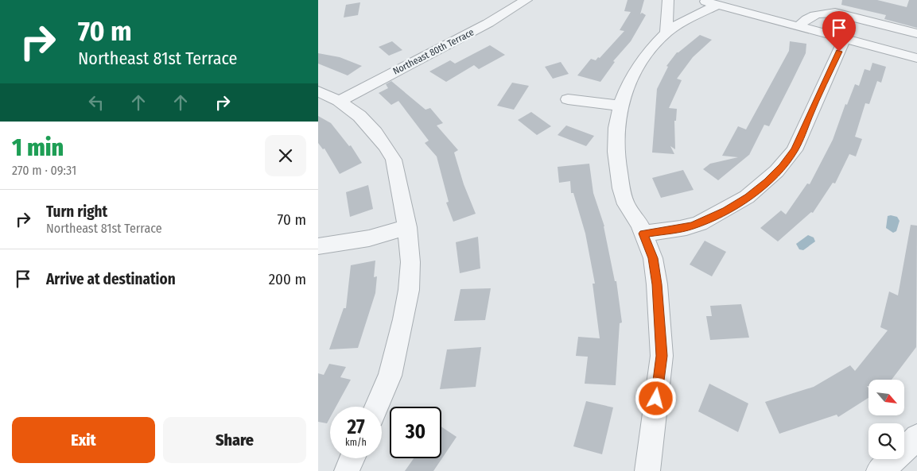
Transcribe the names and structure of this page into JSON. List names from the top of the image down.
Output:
{
  "streets": {
    "street": ["Northeast 80th Terrace"]
  },
  "north": "bottom right",
  "page": {
    "turn": ["70 m", "Northeast 81st Terrace"],
    "heading": ["1 min", "270 m · 09:31"],
    "list": [
      {
        "name": "Turn right",
        "note": "Northeast 81st Terrace",
        "value": "70 m"
      },
      {
        "name": "Arrive at destination",
        "value": "200 m"
      }
    ],
    "speed": "27 km/h",
    "limit": "30",
    "buttons": ["Exit", "Share"]
  }
}
